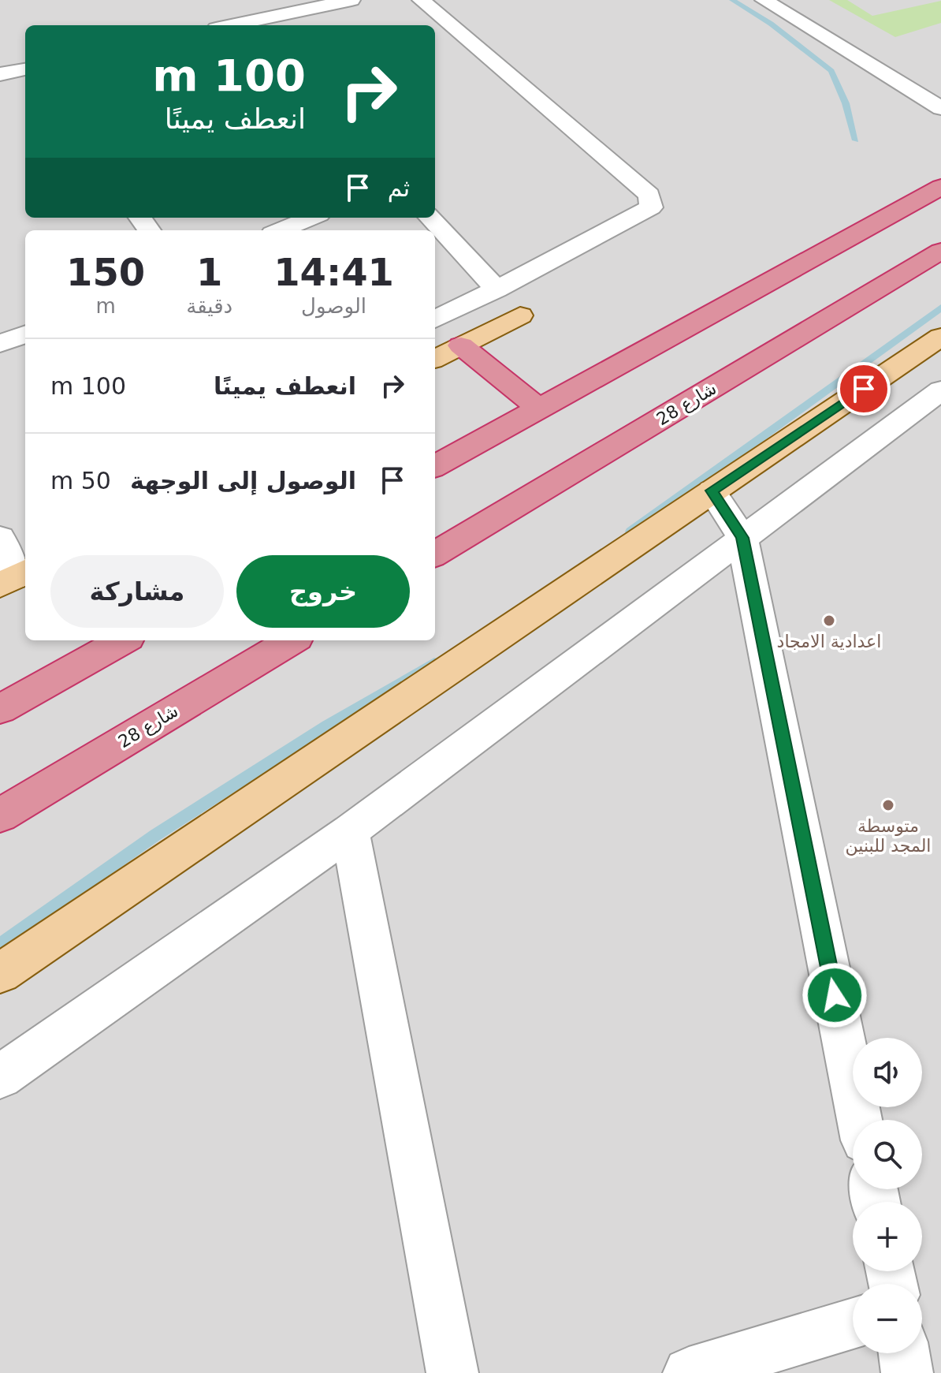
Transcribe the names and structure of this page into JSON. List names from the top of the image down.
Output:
{
  "streets": {
    "highway": ["شارع 28"]
  },
  "places": ["اعدادية الامجاد", "متوسطة المجد للبنين"],
  "page": {
    "turn": ["100 m", "انعطف يمينًا"],
    "then": "ثم",
    "eta": [
      "14:41",
      "الوصول",
      "1",
      "دقيقة",
      "150",
      "m"
    ],
    "list": [
      {
        "name": "انعطف يمينًا",
        "value": "100 m"
      },
      {
        "name": "الوصول إلى الوجهة",
        "value": "50 m"
      }
    ],
    "buttons": ["خروج", "مشاركة"],
    "map_buttons": ["+", "−"]
  }
}
